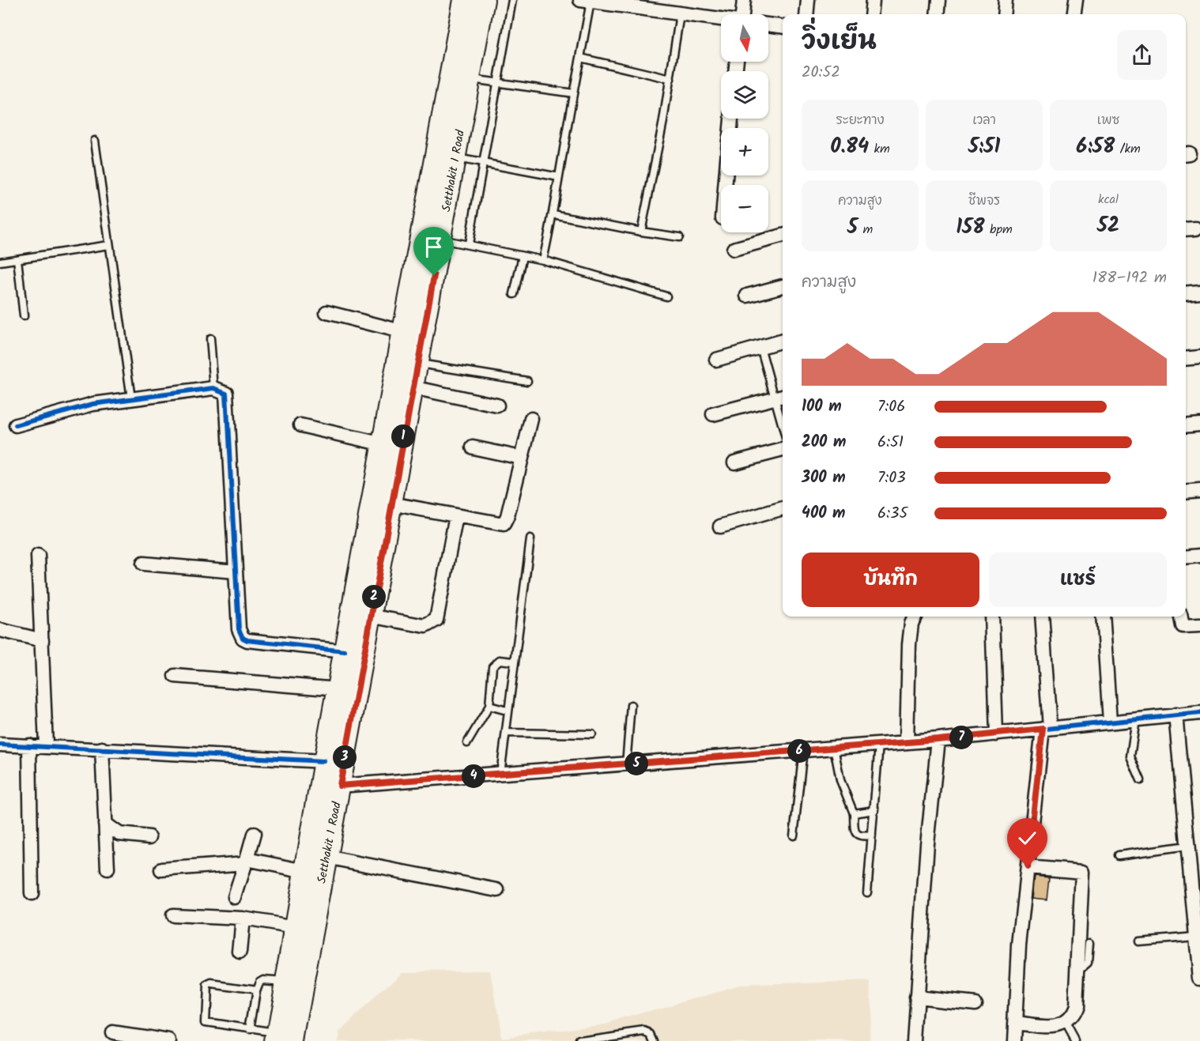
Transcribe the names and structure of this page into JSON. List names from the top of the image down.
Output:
{
  "streets": {
    "main road": ["Setthakit 1 Road"]
  },
  "north": "bottom",
  "page": {
    "map_buttons": ["+", "−"],
    "heading": ["วิ่งเย็น", "20:52"],
    "stats": [
      ["ระยะทาง", "0.84 km"],
      ["เวลา", "5:51"],
      ["เพซ", "6:58 /km"],
      ["ความสูง", "5 m"],
      ["ชีพจร", "158 bpm"],
      ["kcal", "52"]
    ],
    "chart": ["ความสูง", "188–192 m"],
    "list": [
      {
        "name": "100 m",
        "note": "7:06"
      },
      {
        "name": "200 m",
        "note": "6:51"
      },
      {
        "name": "300 m",
        "note": "7:03"
      },
      {
        "name": "400 m",
        "note": "6:35"
      }
    ],
    "pins": [
      "1",
      "2",
      "7",
      "6",
      "3",
      "5",
      "4"
    ],
    "buttons": ["บันทึก", "แชร์"]
  }
}
